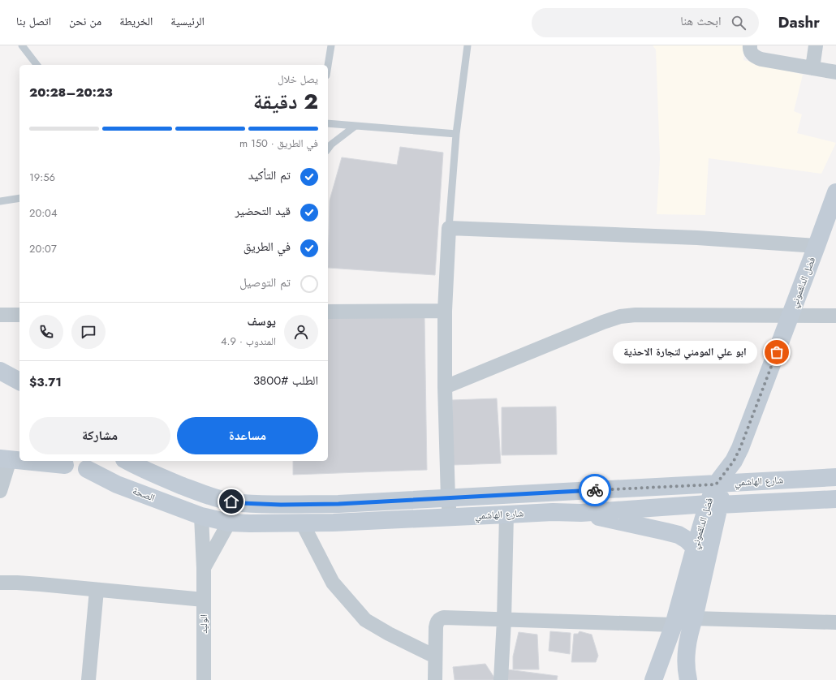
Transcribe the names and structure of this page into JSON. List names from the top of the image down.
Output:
{
  "streets": {
    "main road": ["فضل الدلقموني", "شارع الهاشمي", "الصحة"],
    "street": ["الوليد"]
  },
  "crossings": [
    ["فضل الدلقموني", "شارع الهاشمي"],
    ["شارع الهاشمي", "الصحة"],
    ["شارع الهاشمي", "الوليد"],
    ["الصحة", "الوليد"]
  ],
  "places": ["ابو علي المومني لتجارة الاحذية"],
  "page": {
    "header": "Dashr",
    "search": "ابحث هنا",
    "nav": [
      "الرئيسية",
      "الخريطة",
      "من نحن",
      "اتصل بنا"
    ],
    "heading": ["2 دقيقة", "يصل خلال", "20:23–20:28"],
    "panel": [
      "يوسف",
      "المندوب · 4.9",
      "الطلب #3800",
      "$3.71"
    ],
    "bar": "في الطريق · 150 m",
    "list": [
      ["تم التأكيد", "19:56"],
      ["قيد التحضير", "20:04"],
      ["في الطريق", "20:07"],
      "تم التوصيل"
    ],
    "bubble": "ابو علي المومني لتجارة الاحذية",
    "buttons": ["مساعدة", "مشاركة"]
  }
}
